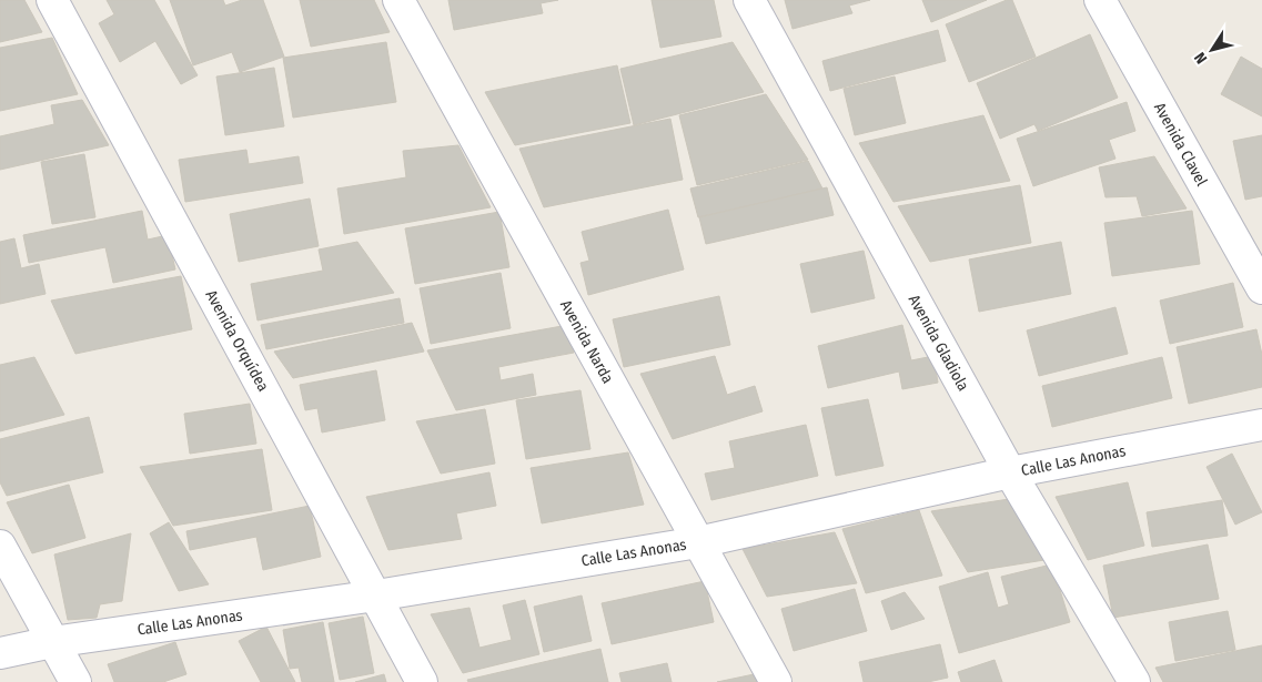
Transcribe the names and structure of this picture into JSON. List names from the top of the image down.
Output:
{
  "streets": {
    "street": [
      "Avenida Clavel",
      "Avenida Orquídea",
      "Avenida Narda",
      "Avenida Gladiola",
      "Calle Las Anonas"
    ]
  },
  "crossings": [
    ["Avenida Orquídea", "Calle Las Anonas"],
    ["Avenida Narda", "Calle Las Anonas"],
    ["Avenida Gladiola", "Calle Las Anonas"]
  ],
  "north": "bottom left"
}
